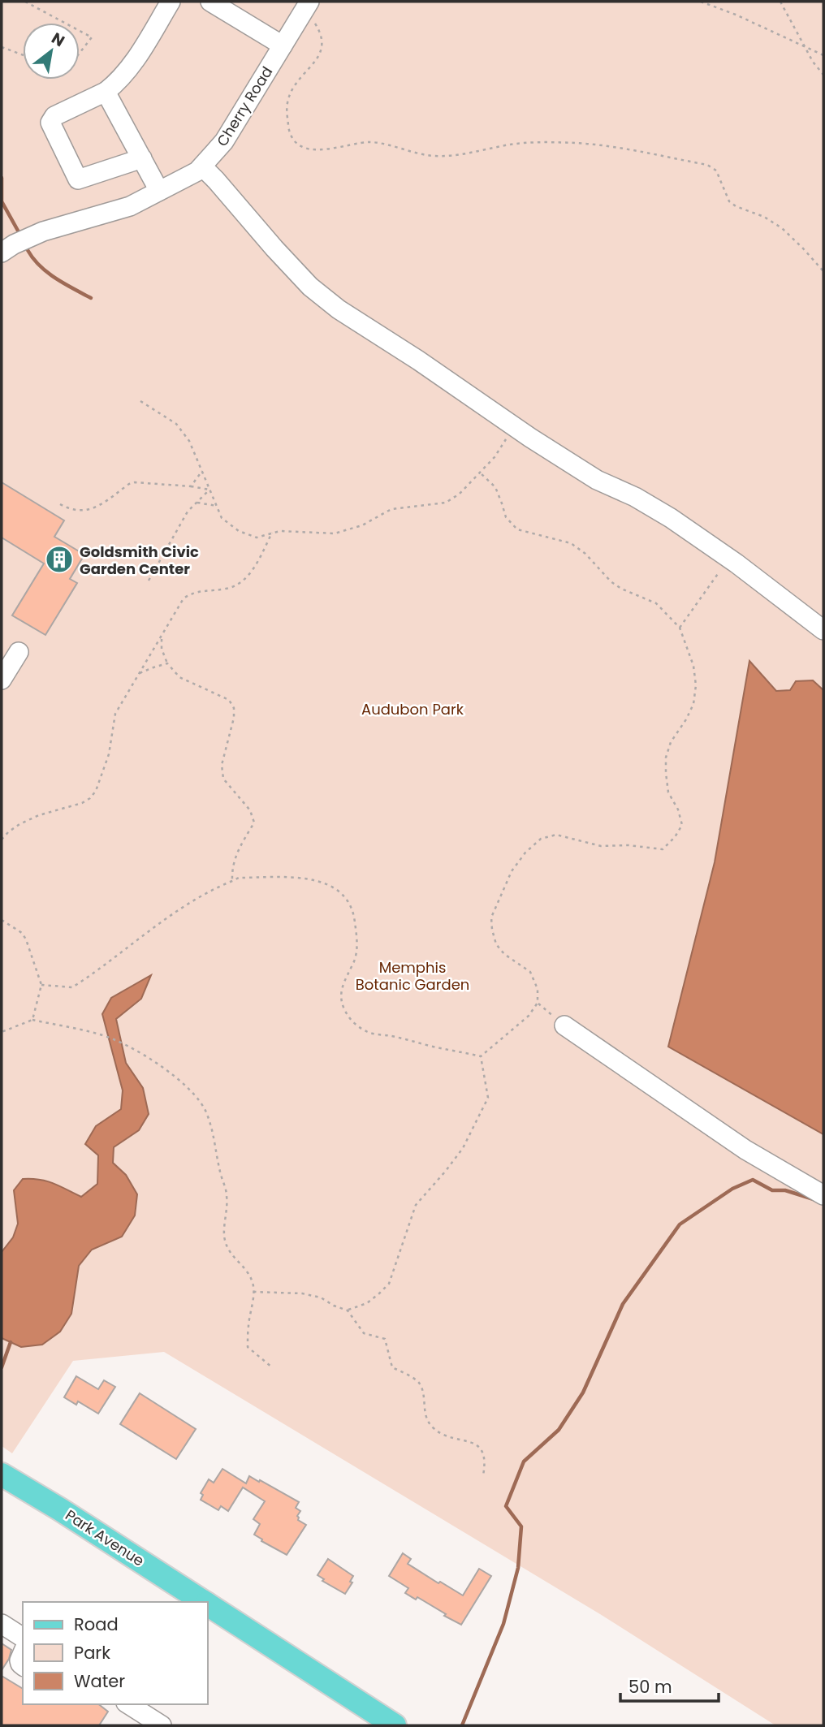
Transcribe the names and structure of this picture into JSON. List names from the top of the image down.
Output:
{
  "streets": {
    "main road": ["Park Avenue"],
    "street": ["Cherry Road"]
  },
  "parks": ["Audubon Park", "Memphis Botanic Garden"],
  "places": {
    "building": ["Goldsmith Civic Garden Center"]
  },
  "legend": ["Road", "Park", "Water"],
  "scale_bar": "50 m",
  "north": "top right"
}
